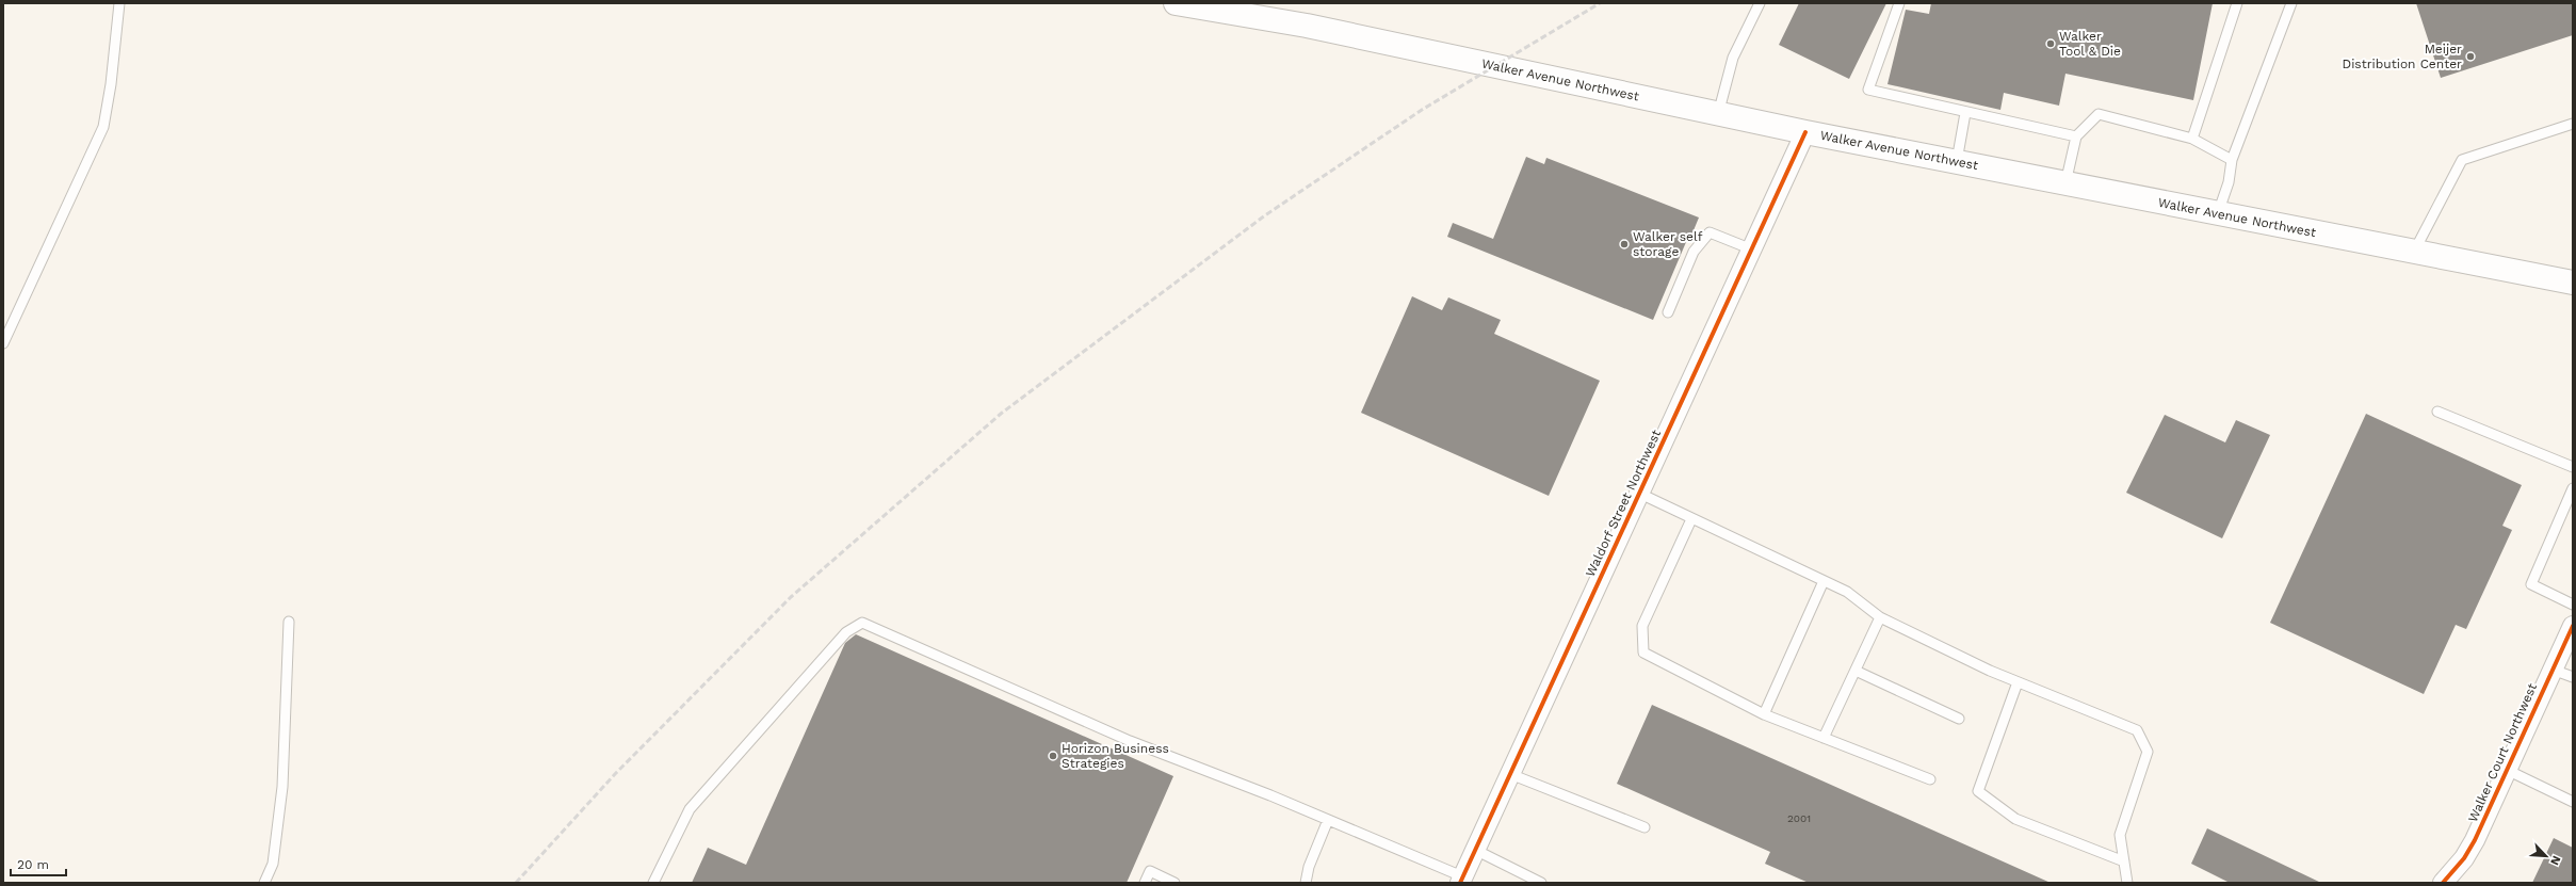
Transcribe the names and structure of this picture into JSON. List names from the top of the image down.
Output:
{
  "streets": {
    "main road": ["Walker Avenue Northwest"],
    "street": ["Waldorf Street Northwest", "Walker Court Northwest"]
  },
  "crossings": [
    ["Walker Avenue Northwest", "Waldorf Street Northwest"]
  ],
  "places": [
    "Walker Tool & Die",
    "Meijer Distribution Center",
    "Walker self storage",
    "Horizon Business Strategies"
  ],
  "house_numbers": ["2001"],
  "scale_bar": "20 m",
  "north": "bottom right"
}
